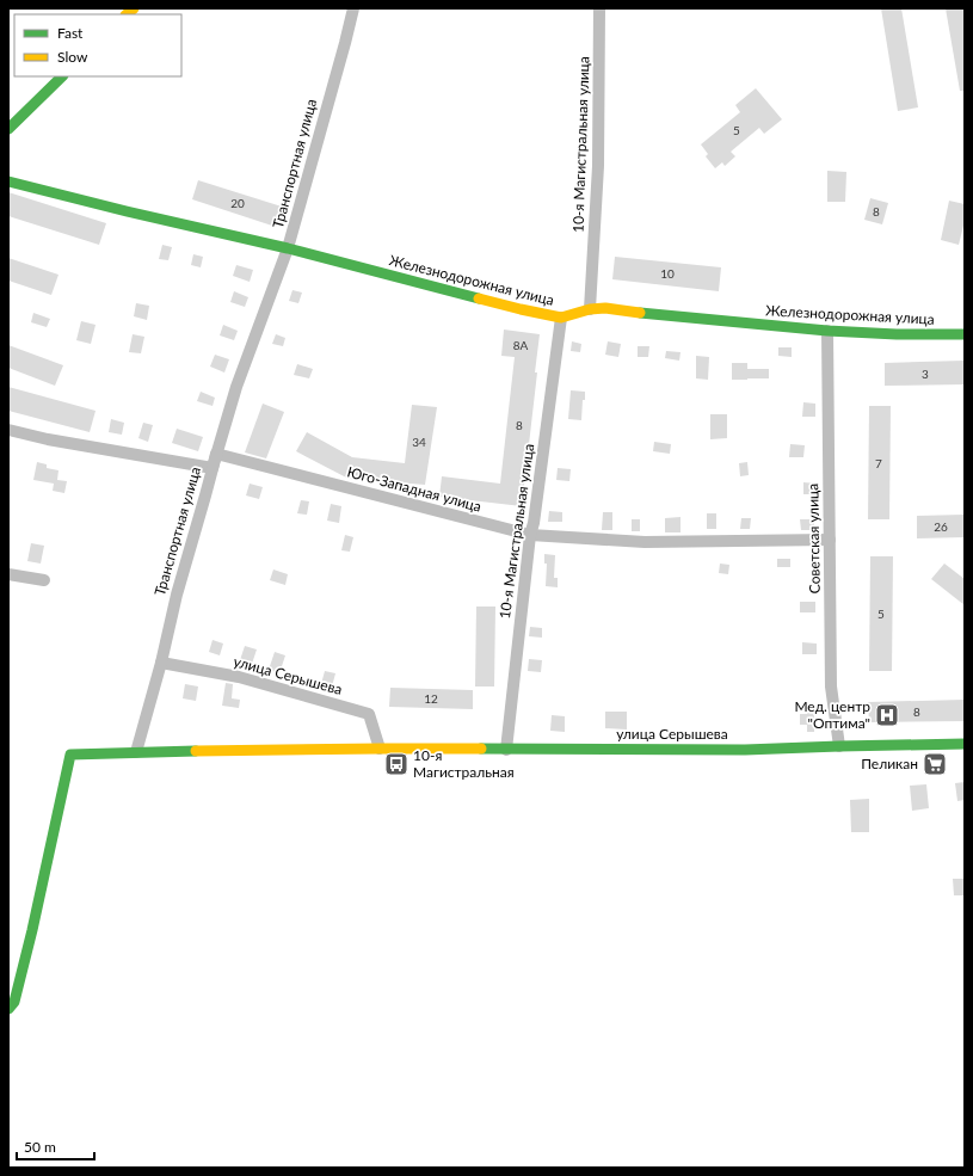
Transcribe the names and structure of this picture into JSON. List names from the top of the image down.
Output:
{
  "streets": {
    "street": [
      "10-я Магистральная улица",
      "Транспортная улица",
      "Железнодорожная улица",
      "Юго-Западная улица",
      "Советская улица",
      "улица Серышева"
    ]
  },
  "crossings": [
    ["10-я Магистральная улица", "Железнодорожная улица"],
    ["10-я Магистральная улица", "Юго-Западная улица"],
    ["10-я Магистральная улица", "улица Серышева"],
    ["Транспортная улица", "Железнодорожная улица"],
    ["Транспортная улица", "Юго-Западная улица"],
    ["Транспортная улица", "улица Серышева"],
    ["Железнодорожная улица", "Советская улица"],
    ["Юго-Западная улица", "Советская улица"],
    ["Советская улица", "улица Серышева"]
  ],
  "places": {
    "hospital": ["Мед. центр \"Оптима\""],
    "bus stop": ["10-я Магистральная"],
    "supermarket": ["Пеликан"]
  },
  "house_numbers": [
    "5",
    "20",
    "8",
    "10",
    "8А",
    "3",
    "8",
    "34",
    "7",
    "26",
    "5",
    "12",
    "8"
  ],
  "legend": ["Fast", "Slow"],
  "scale_bar": "50 m"
}
